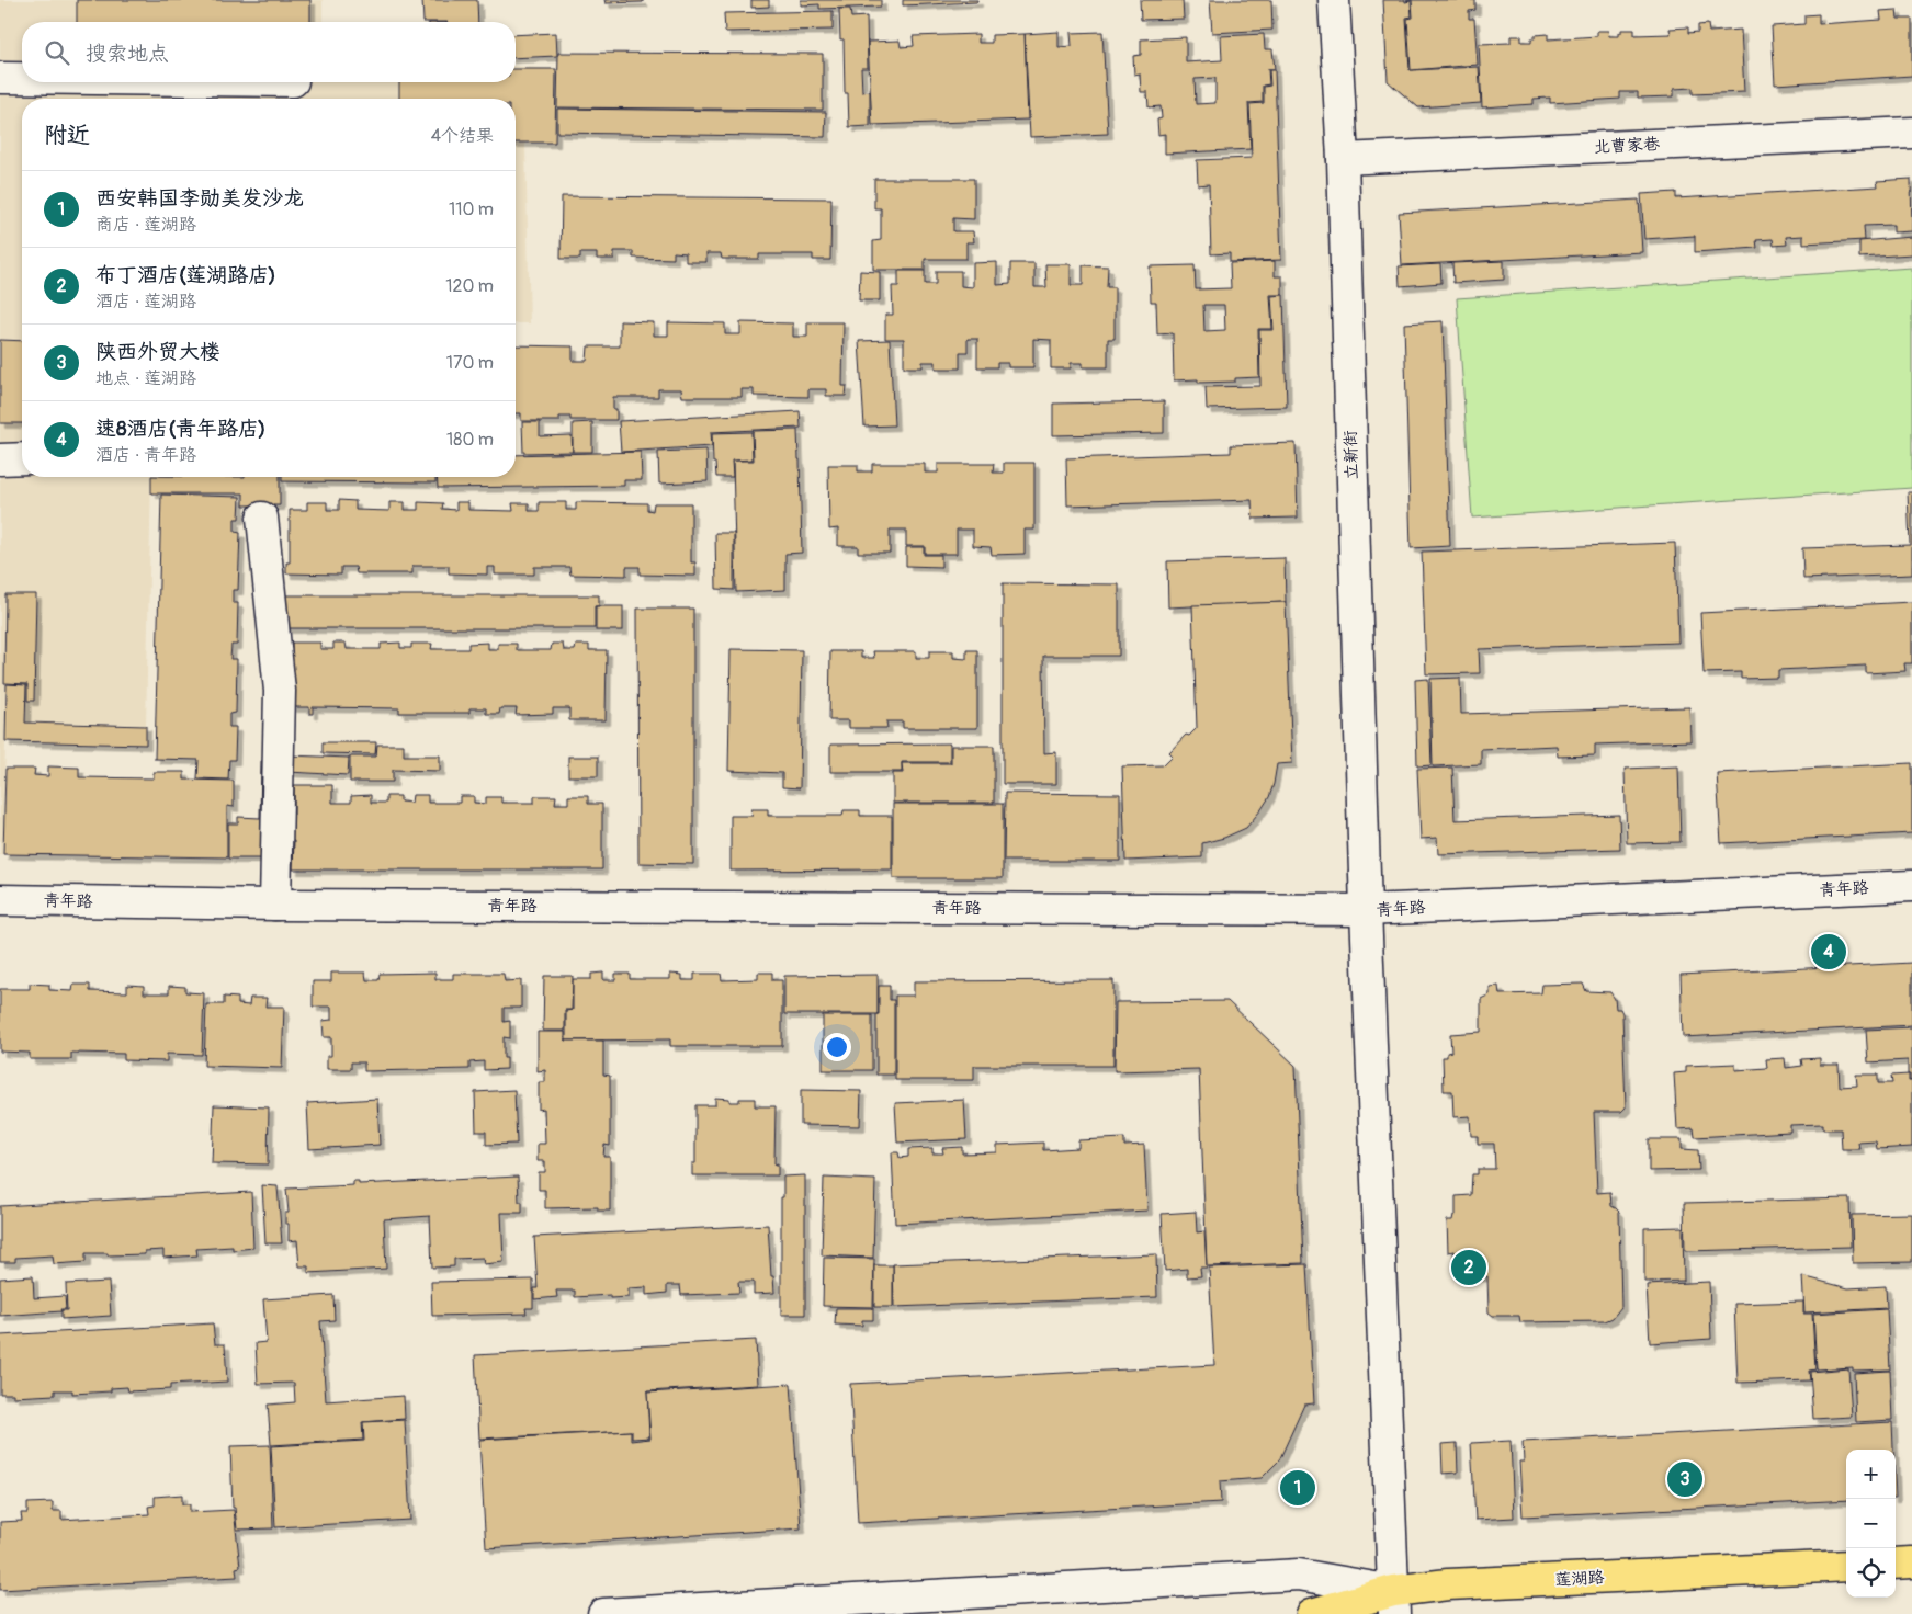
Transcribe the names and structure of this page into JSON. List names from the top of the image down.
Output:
{
  "streets": {
    "main road": ["莲湖路"],
    "street": ["北曹家巷", "立新街", "青年路"]
  },
  "crossings": [
    ["北曹家巷", "立新街"],
    ["立新街", "青年路"],
    ["立新街", "莲湖路"]
  ],
  "page": {
    "search": "搜索地点",
    "heading": ["附近", "4个结果"],
    "list": [
      {
        "mark": "1",
        "name": "西安韩国李勋美发沙龙",
        "note": "商店 · 莲湖路",
        "value": "110 m"
      },
      {
        "mark": "2",
        "name": "布丁酒店(莲湖路店)",
        "note": "酒店 · 莲湖路",
        "value": "120 m"
      },
      {
        "mark": "3",
        "name": "陕西外贸大楼",
        "note": "地点 · 莲湖路",
        "value": "170 m"
      },
      {
        "mark": "4",
        "name": "速8酒店(青年路店)",
        "note": "酒店 · 青年路",
        "value": "180 m"
      }
    ],
    "pins": [
      "4",
      "2",
      "3",
      "1"
    ],
    "map_buttons": ["+", "−"]
  }
}
